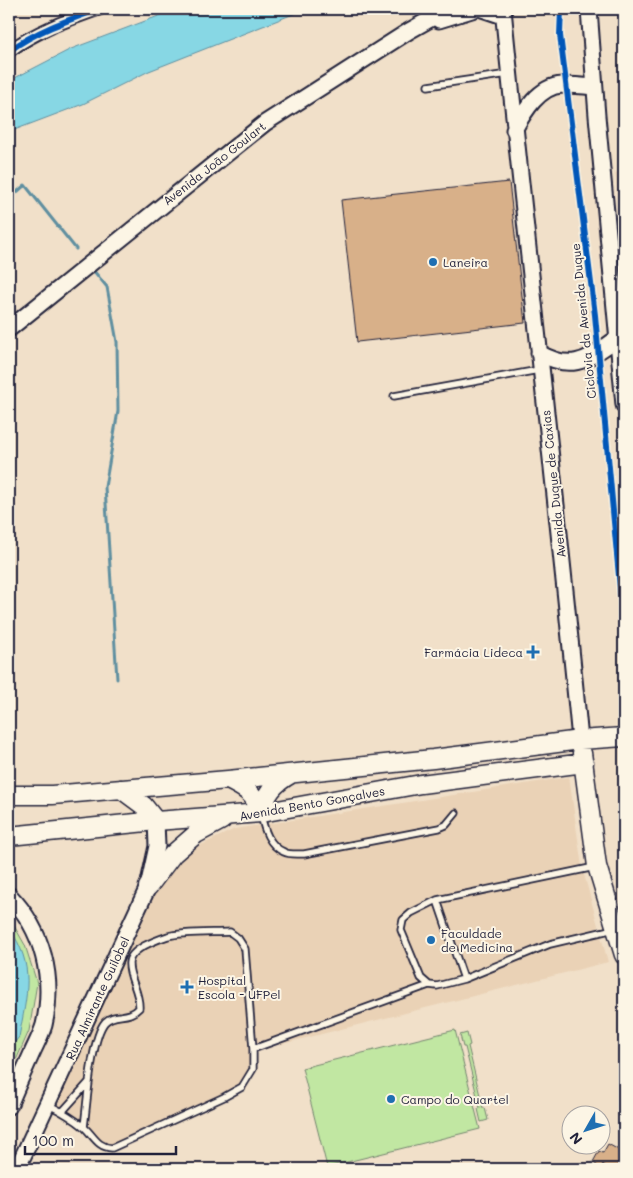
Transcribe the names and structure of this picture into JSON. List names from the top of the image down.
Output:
{
  "streets": {
    "main road": [
      "Avenida João Goulart",
      "Avenida Duque de Caxias",
      "Avenida Bento Gonçalves",
      "Rua Almirante Guilobel"
    ],
    "cycle path": ["Ciclovia da Avenida Duque"]
  },
  "crossings": [
    ["Avenida Duque de Caxias", "Avenida Bento Gonçalves"],
    ["Avenida Bento Gonçalves", "Rua Almirante Guilobel"]
  ],
  "places": {
    "other": ["Laneira", "Faculdade de Medicina", "Campo do Quartel"],
    "health": ["Farmácia Lideca", "Hospital Escola - UFPel"]
  },
  "scale_bar": "100 m",
  "north": "bottom left"
}
